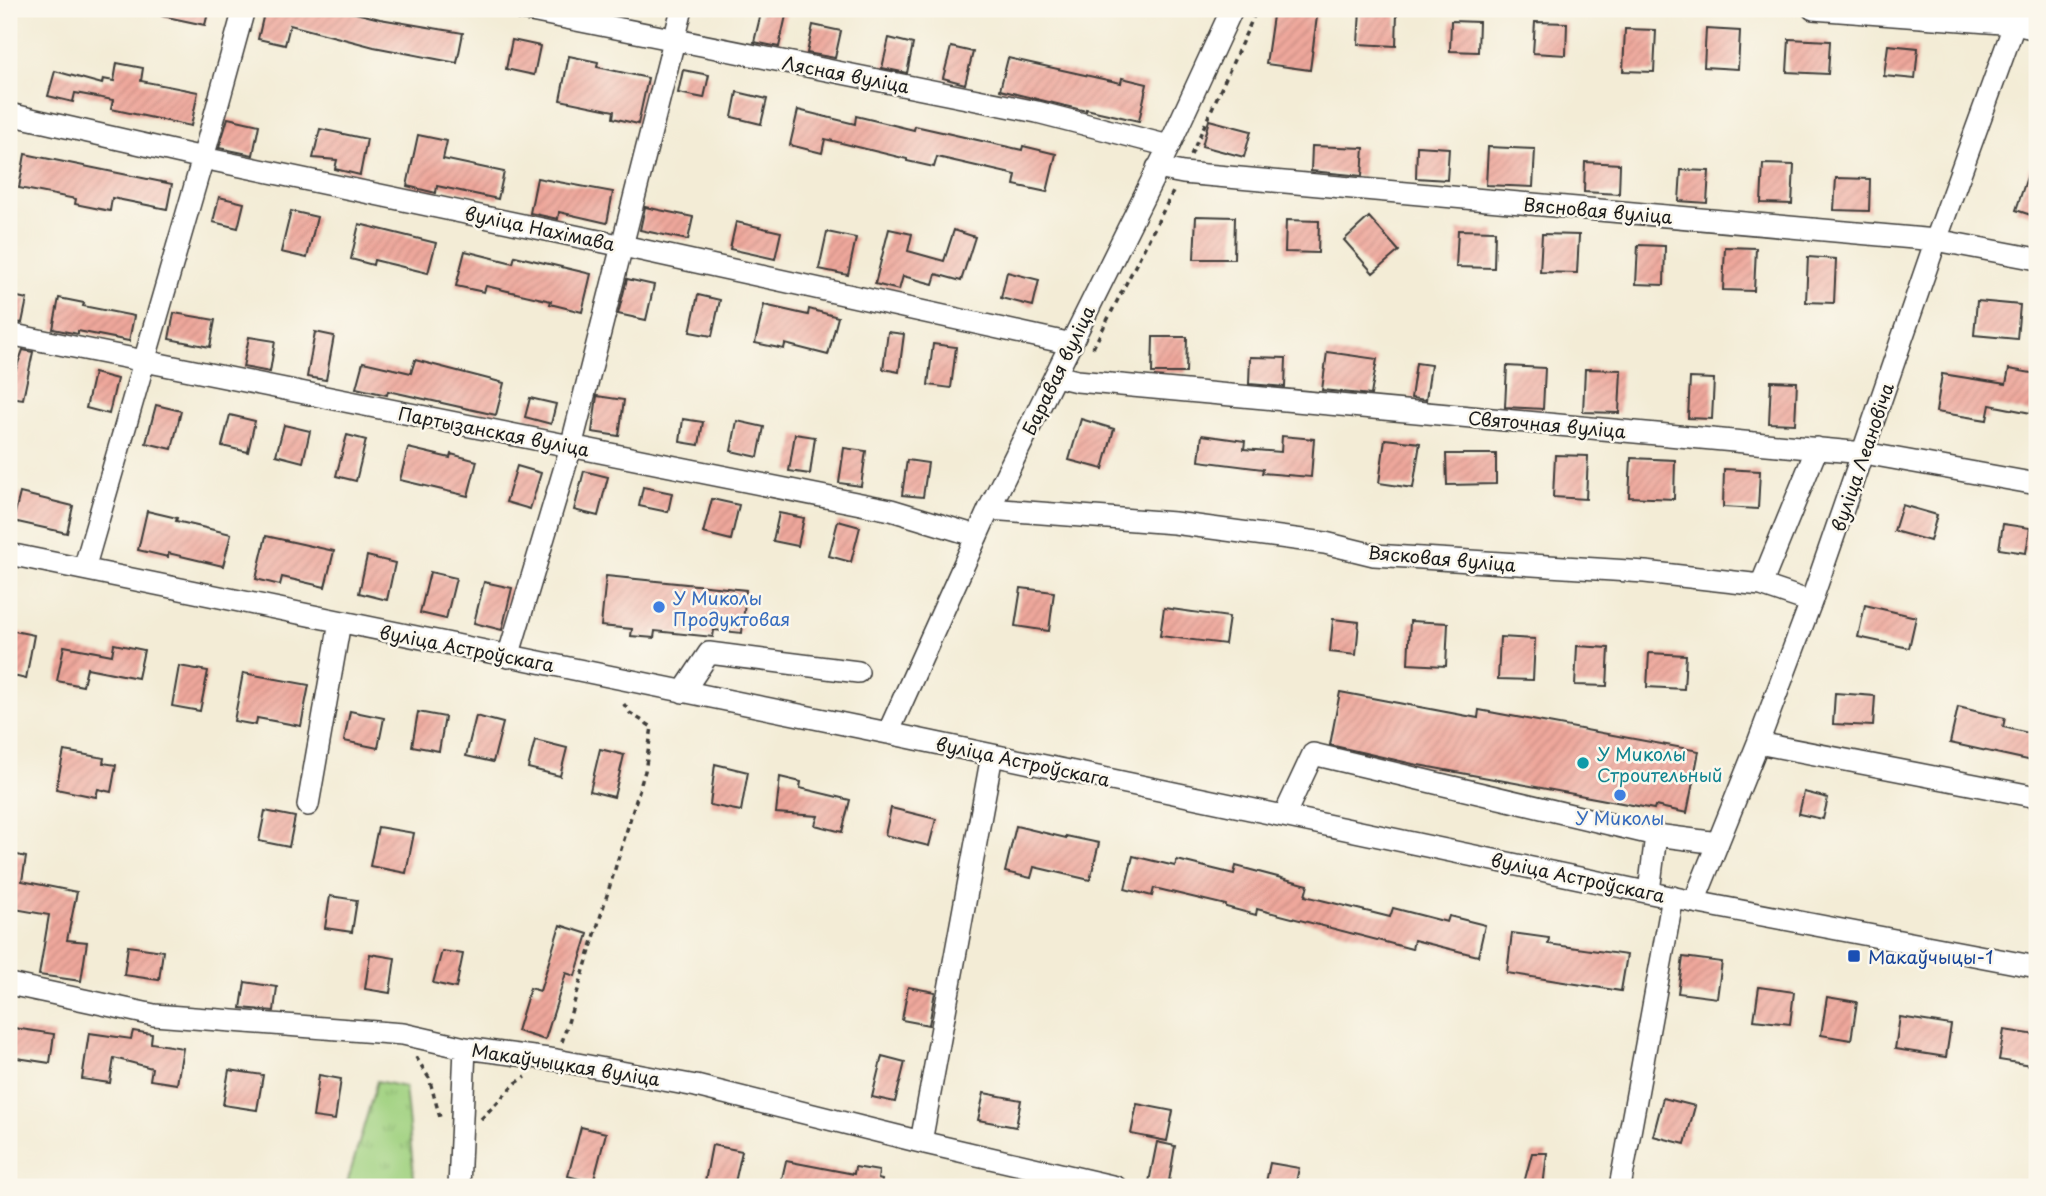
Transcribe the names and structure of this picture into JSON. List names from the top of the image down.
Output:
{
  "streets": {
    "street": [
      "Лясная вуліца",
      "Вясновая вуліца",
      "вуліца Нахімава",
      "Баравая вуліца",
      "Святочная вуліца",
      "Партызанская вуліца",
      "вуліца Леановіча",
      "Вясковая вуліца",
      "вуліца Астроўскага",
      "Макаўчыцкая вуліца"
    ]
  },
  "crossings": [
    ["Лясная вуліца", "Баравая вуліца"],
    ["Вясновая вуліца", "Баравая вуліца"],
    ["Вясновая вуліца", "вуліца Леановіча"],
    ["вуліца Нахімава", "Баравая вуліца"],
    ["Баравая вуліца", "Святочная вуліца"],
    ["Баравая вуліца", "Партызанская вуліца"],
    ["Баравая вуліца", "Вясковая вуліца"],
    ["Баравая вуліца", "вуліца Астроўскага"],
    ["Святочная вуліца", "вуліца Леановіча"],
    ["вуліца Леановіча", "Вясковая вуліца"],
    ["вуліца Леановіча", "вуліца Астроўскага"]
  ],
  "places": {
    "other": ["У Миколы Продуктовая", "У Миколы Строительный", "У Миколы"],
    "transit": ["Макаўчыцы-1"]
  }
}
